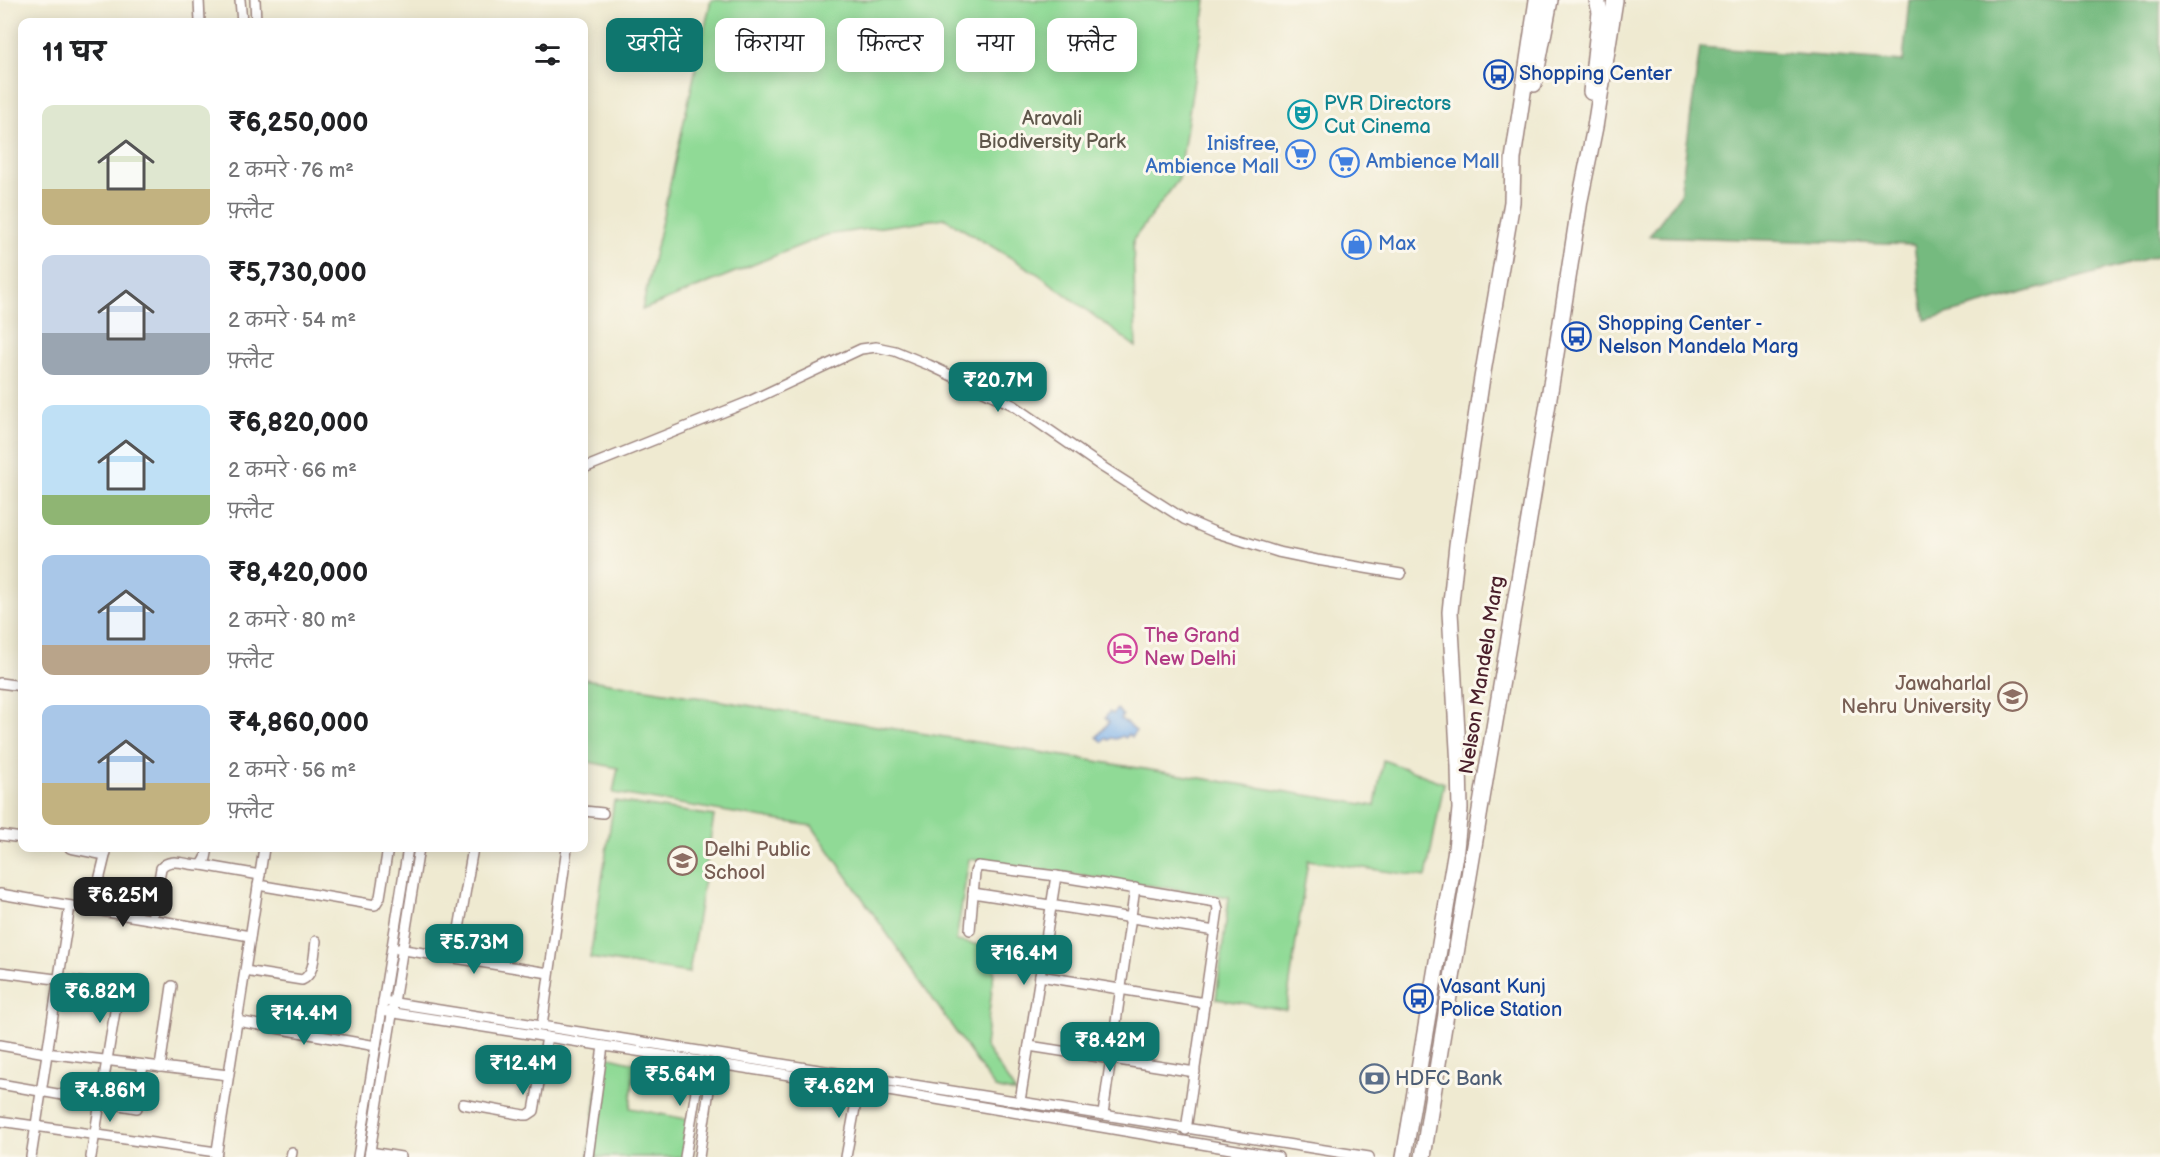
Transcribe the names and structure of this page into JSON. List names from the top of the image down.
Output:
{
  "streets": {
    "main road": ["Nelson Mandela Marg"]
  },
  "parks": ["Aravali Biodiversity Park"],
  "places": {
    "bus stop": ["Shopping Center", "Shopping Center - Nelson Mandela Marg", "Vasant Kunj Police Station"],
    "theatre": ["PVR Directors Cut Cinema"],
    "supermarket": ["Inisfree, Ambience Mall", "Ambience Mall"],
    "shop": ["Max"],
    "hotel": ["The Grand New Delhi"],
    "school or university": ["Jawaharlal Nehru University", "Delhi Public School"],
    "bank": ["HDFC Bank"]
  },
  "page": {
    "chip": [
      "खरीदें",
      "किराया",
      "फ़िल्टर",
      "नया",
      "फ़्लैट"
    ],
    "heading": "11 घर",
    "list": [
      {
        "name": "₹6,250,000",
        "note": "2 कमरे · 76 m² · फ़्लैट"
      },
      {
        "name": "₹5,730,000",
        "note": "2 कमरे · 54 m² · फ़्लैट"
      },
      {
        "name": "₹6,820,000",
        "note": "2 कमरे · 66 m² · फ़्लैट"
      },
      {
        "name": "₹8,420,000",
        "note": "2 कमरे · 80 m² · फ़्लैट"
      },
      {
        "name": "₹4,860,000",
        "note": "2 कमरे · 56 m² · फ़्लैट"
      }
    ],
    "price": [
      "₹20.7M",
      "₹6.25M",
      "₹5.73M",
      "₹16.4M",
      "₹6.82M",
      "₹14.4M",
      "₹8.42M",
      "₹12.4M",
      "₹5.64M",
      "₹4.62M",
      "₹4.86M"
    ]
  }
}
